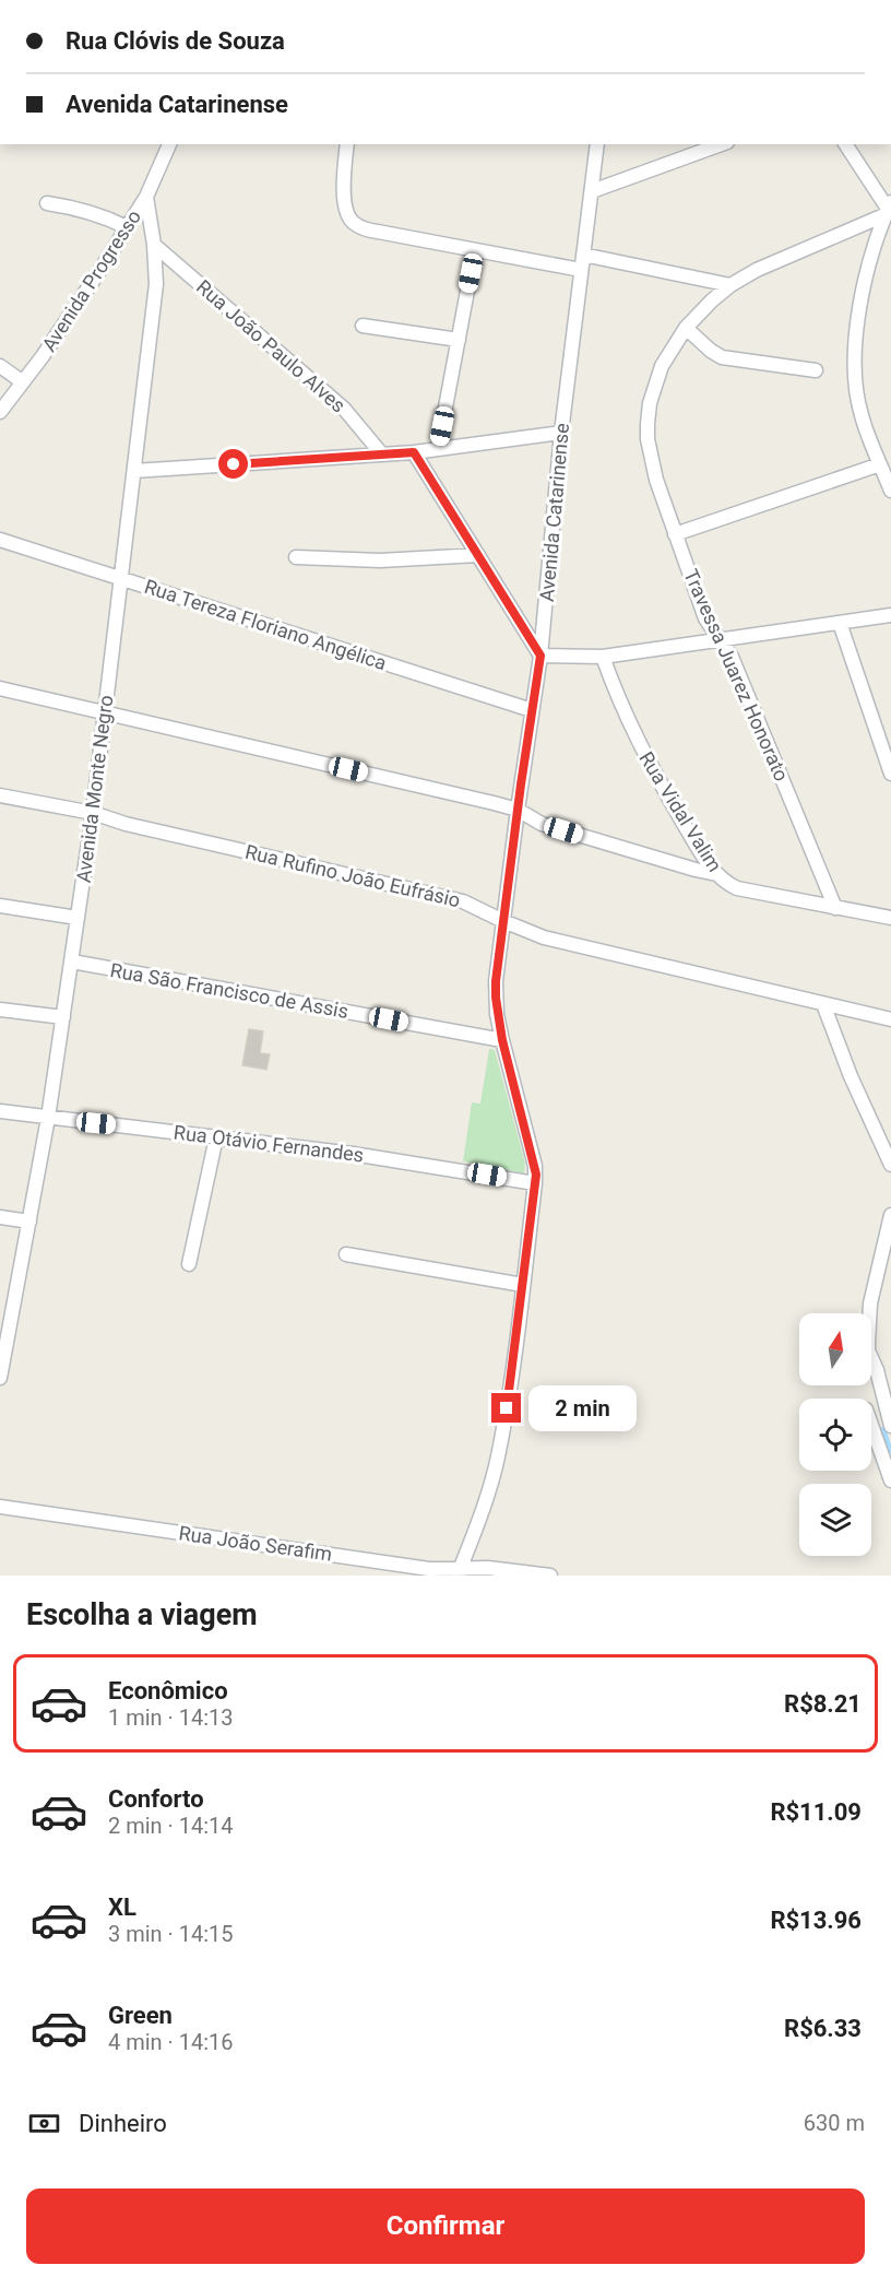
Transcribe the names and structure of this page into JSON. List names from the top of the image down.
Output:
{
  "streets": {
    "street": [
      "Avenida Progresso",
      "Rua João Paulo Alves",
      "Avenida Catarinense",
      "Rua Tereza Floriano Angélica",
      "Travessa Juarez Honorato",
      "Avenida Monte Negro",
      "Rua Vidal Valim",
      "Rua Rufino João Eufrásio",
      "Rua São Francisco de Assis",
      "Rua Otávio Fernandes",
      "Rua João Serafim"
    ]
  },
  "crossings": [
    ["Avenida Progresso", "Avenida Monte Negro"],
    ["Rua João Paulo Alves", "Avenida Monte Negro"],
    ["Avenida Catarinense", "Rua Tereza Floriano Angélica"],
    ["Avenida Catarinense", "Rua Rufino João Eufrásio"],
    ["Avenida Catarinense", "Rua São Francisco de Assis"],
    ["Avenida Catarinense", "Rua Otávio Fernandes"],
    ["Avenida Catarinense", "Rua João Serafim"],
    ["Rua Tereza Floriano Angélica", "Avenida Monte Negro"],
    ["Travessa Juarez Honorato", "Rua Vidal Valim"],
    ["Avenida Monte Negro", "Rua Rufino João Eufrásio"],
    ["Avenida Monte Negro", "Rua São Francisco de Assis"],
    ["Avenida Monte Negro", "Rua Otávio Fernandes"]
  ],
  "north": "top",
  "page": {
    "banner": ["Rua Clóvis de Souza", "Avenida Catarinense"],
    "bubble": "2 min",
    "heading": "Escolha a viagem",
    "list": [
      {
        "name": "Econômico",
        "note": "1 min · 14:13",
        "value": "R$8.21"
      },
      {
        "name": "Conforto",
        "note": "2 min · 14:14",
        "value": "R$11.09"
      },
      {
        "name": "XL",
        "note": "3 min · 14:15",
        "value": "R$13.96"
      },
      {
        "name": "Green",
        "note": "4 min · 14:16",
        "value": "R$6.33"
      }
    ],
    "pay": ["Dinheiro", "630 m"],
    "buttons": "Confirmar"
  }
}
